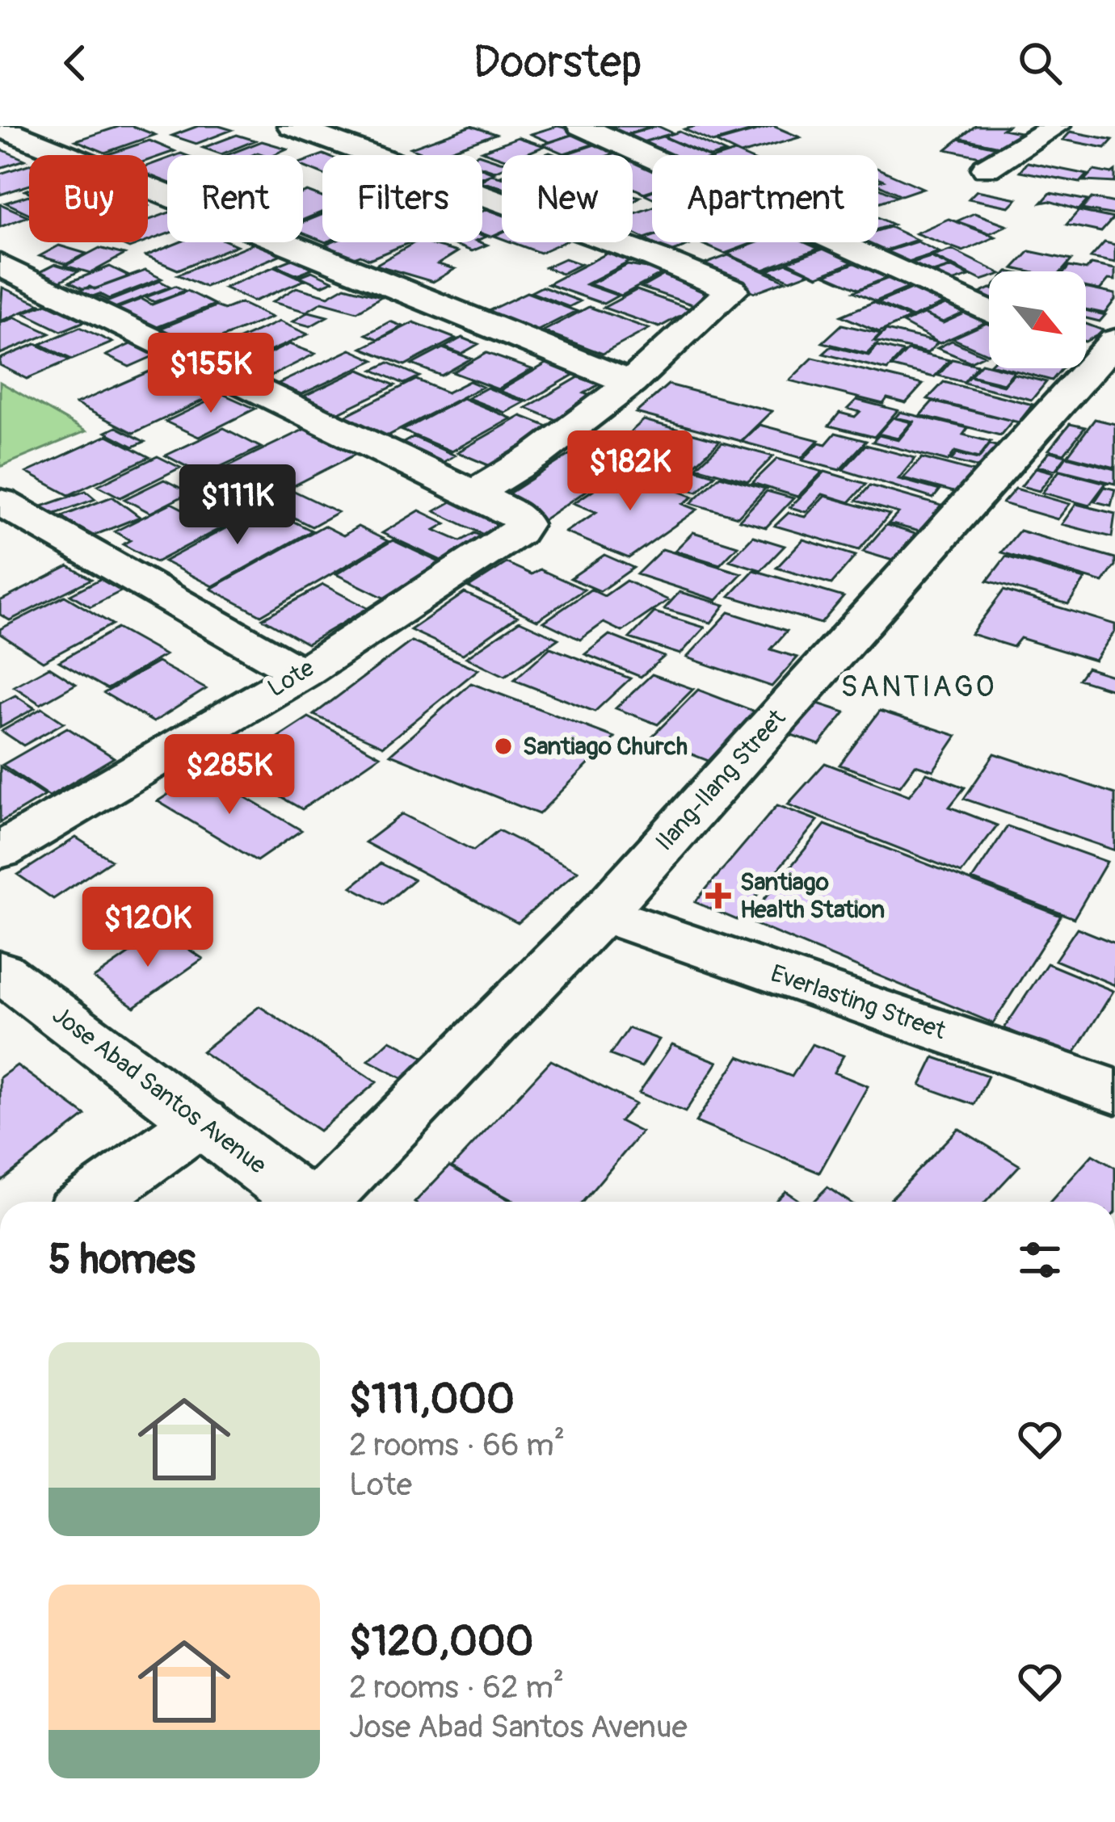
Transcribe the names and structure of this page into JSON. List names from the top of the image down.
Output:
{
  "streets": {
    "main road": [
      "Lote",
      "Ilang-Ilang Street",
      "Everlasting Street",
      "Jose Abad Santos Avenue"
    ]
  },
  "crossings": [
    ["Ilang-Ilang Street", "Everlasting Street"]
  ],
  "districts": ["SANTIAGO"],
  "places": {
    "other": ["Santiago Church"],
    "health": ["Santiago Health Station"]
  },
  "north": "bottom right",
  "page": {
    "header": "Doorstep",
    "chip": [
      "Buy",
      "Rent",
      "Filters",
      "New",
      "Apartment"
    ],
    "price": [
      "$155K",
      "$182K",
      "$111K",
      "$285K",
      "$120K"
    ],
    "heading": "5 homes",
    "list": [
      {
        "name": "$111,000",
        "note": "2 rooms · 66 m² · Lote"
      },
      {
        "name": "$120,000",
        "note": "2 rooms · 62 m² · Jose Abad Santos Avenue"
      }
    ]
  }
}
